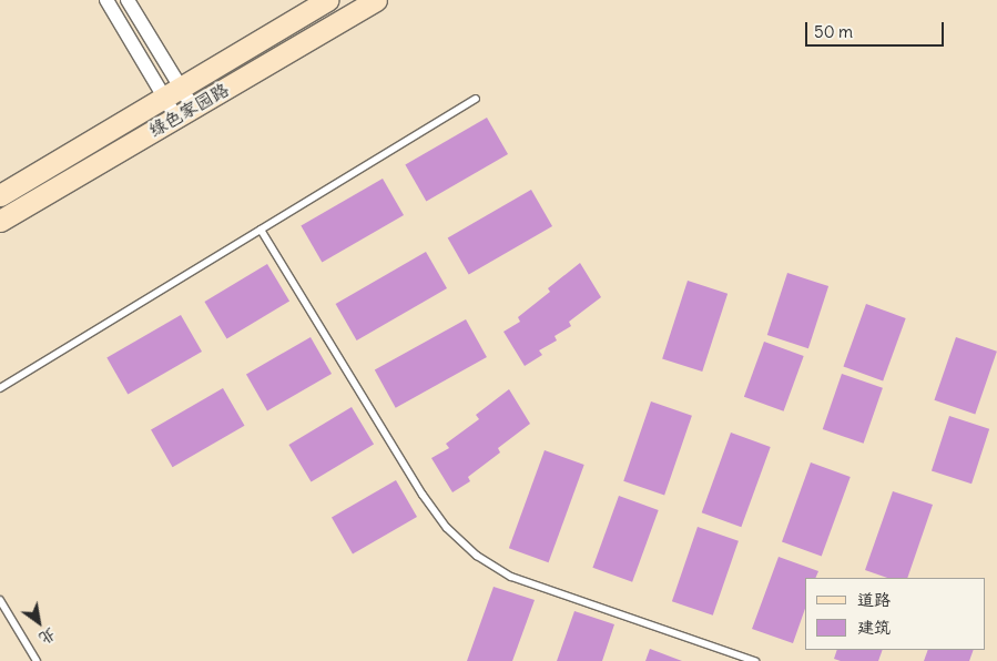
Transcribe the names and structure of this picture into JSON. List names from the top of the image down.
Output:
{
  "streets": {
    "street": ["绿色家园路"]
  },
  "legend": ["道路", "建筑"],
  "scale_bar": "50 m",
  "north": "bottom right"
}
